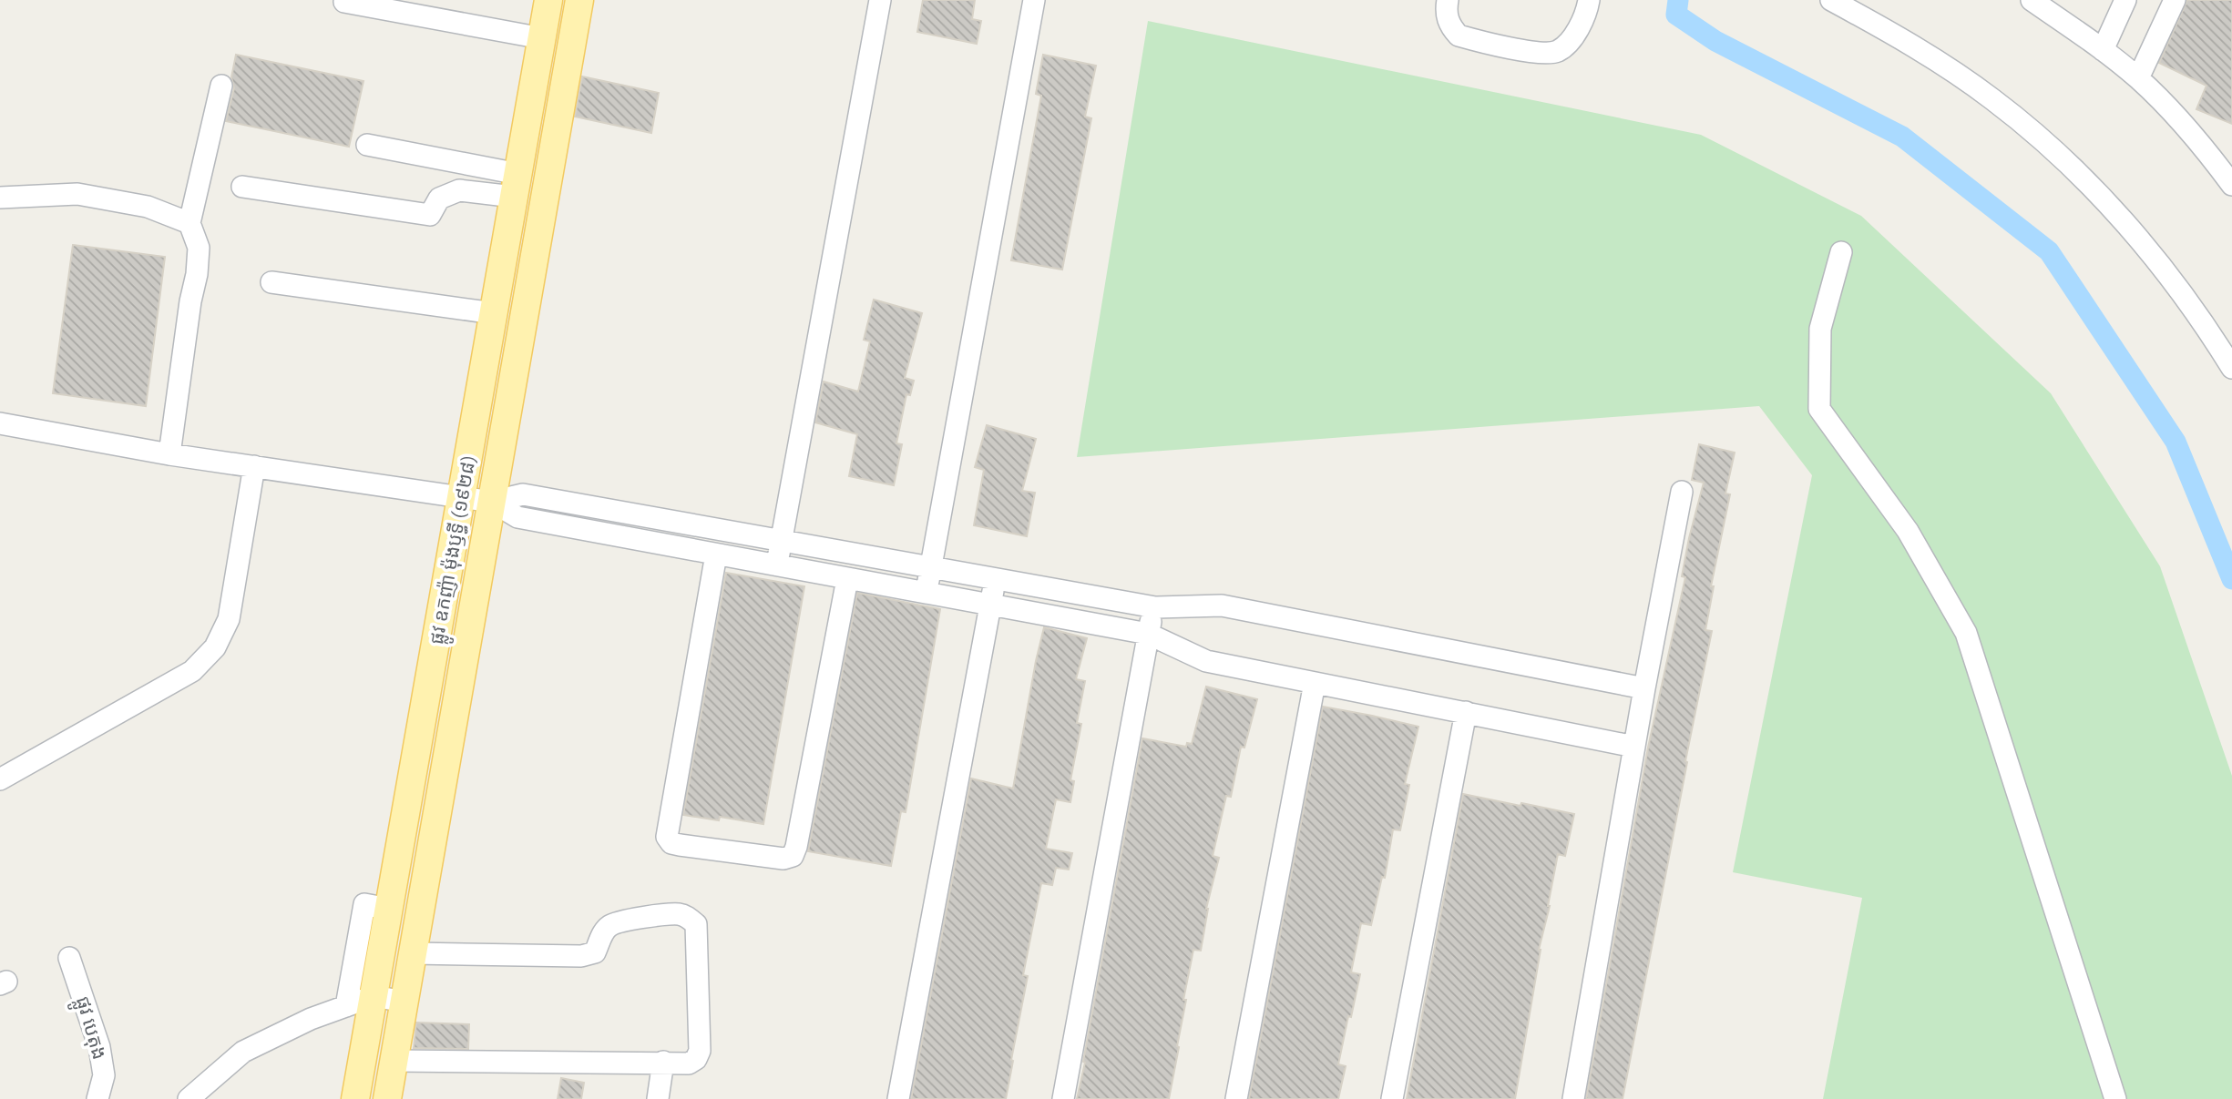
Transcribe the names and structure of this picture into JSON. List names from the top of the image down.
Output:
{
  "streets": {
    "main road": ["ផ្លូវ ឧកញ៉ា ម៉ុងឫទ្ធី (១៩២៨)"],
    "street": ["ផ្លូវ បេតុង"]
  }
}
